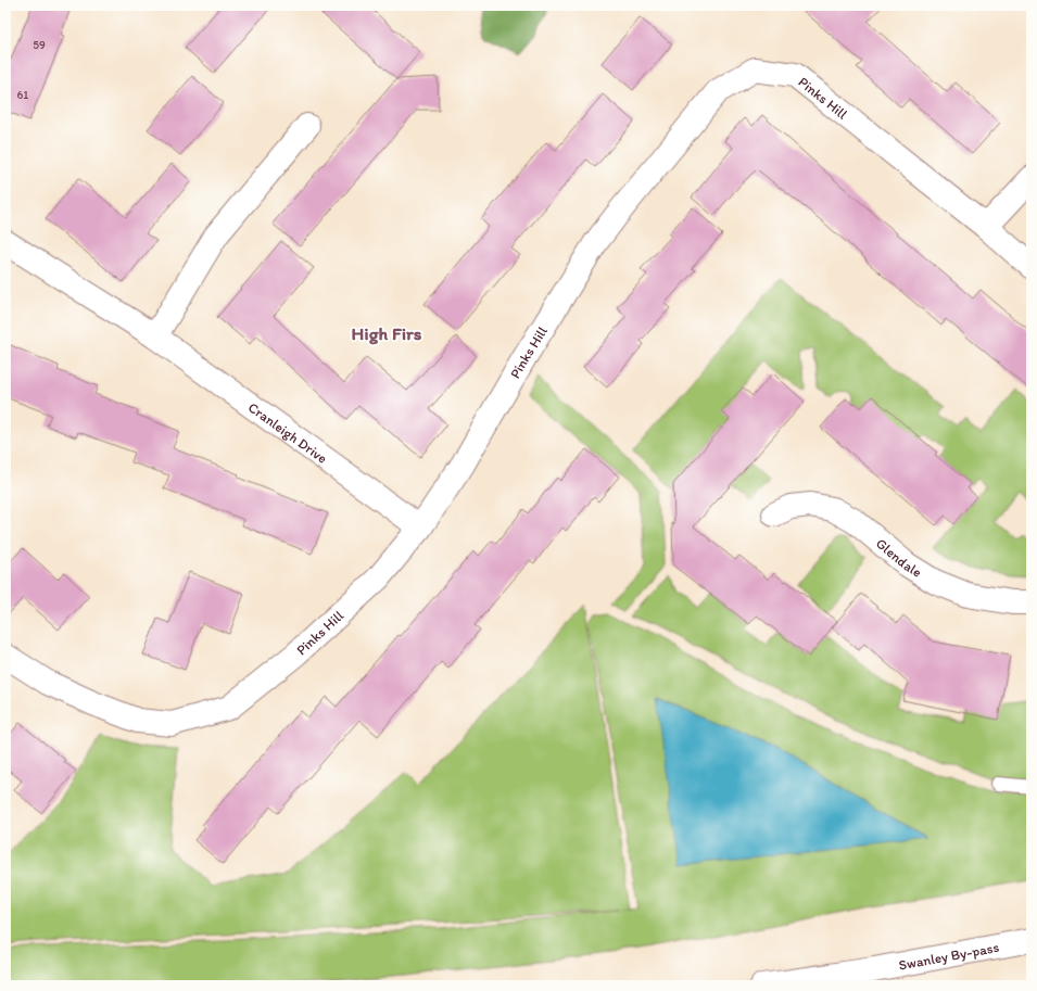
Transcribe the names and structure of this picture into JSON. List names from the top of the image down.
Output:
{
  "streets": {
    "main road": [
      "Pinks Hill",
      "Cranleigh Drive",
      "Glendale",
      "Swanley By-pass"
    ]
  },
  "crossings": [
    ["Pinks Hill", "Cranleigh Drive"]
  ],
  "districts": ["High Firs"],
  "house_numbers": ["59", "61"]
}
